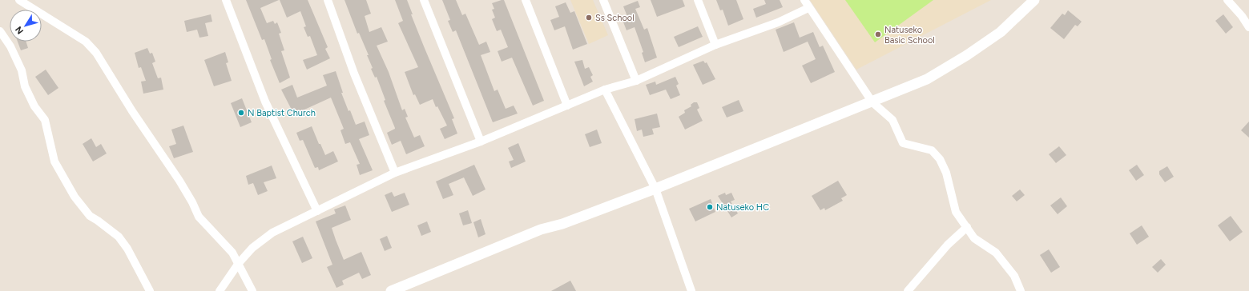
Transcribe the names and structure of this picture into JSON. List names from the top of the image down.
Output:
{
  "places": [
    "Ss School",
    "Natuseko Basic School",
    "N Baptist Church",
    "Natuseko HC"
  ],
  "north": "bottom left"
}
